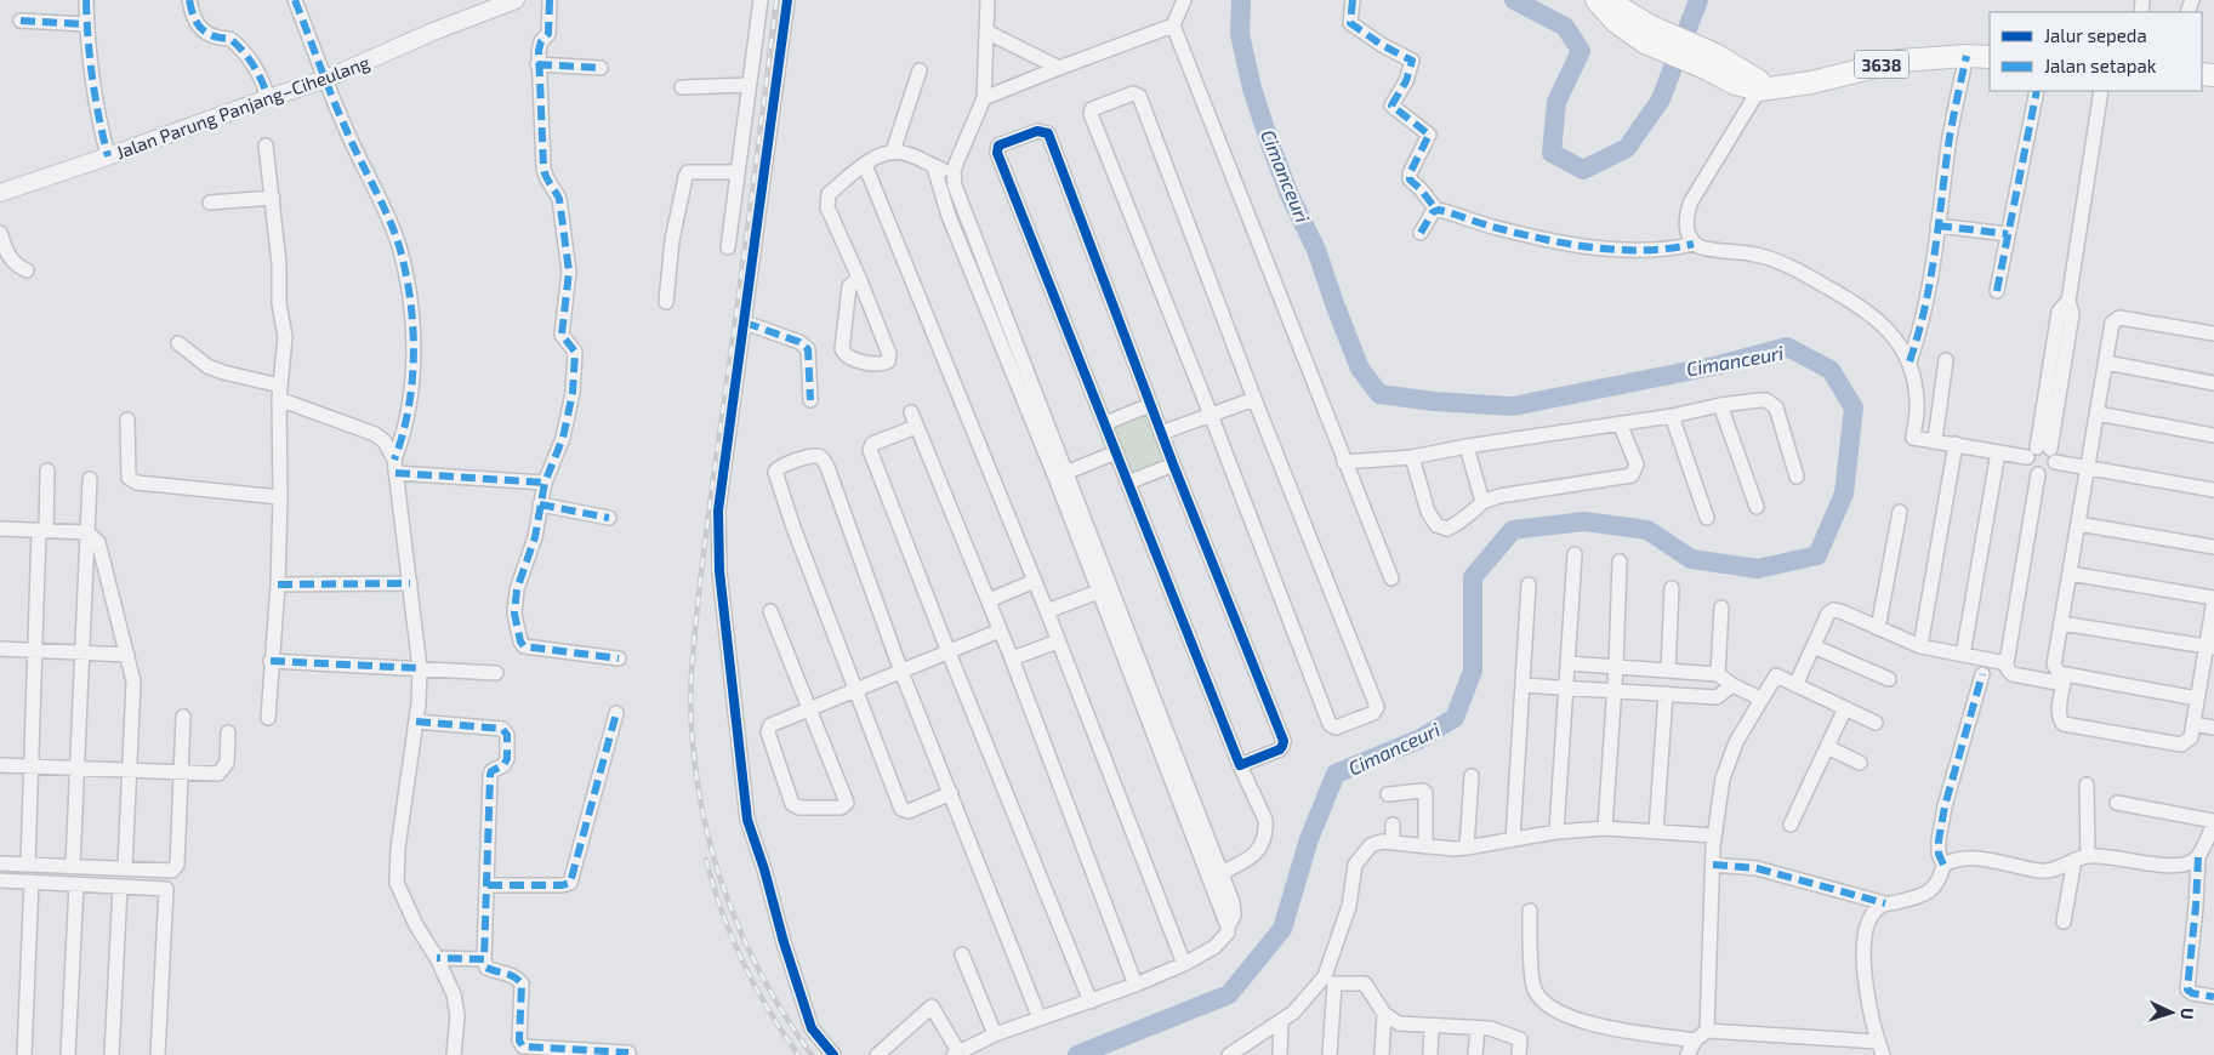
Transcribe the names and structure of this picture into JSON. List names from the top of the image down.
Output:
{
  "streets": {
    "main road": ["3638"],
    "street": ["Jalan Parung Panjang–Ciheulang"]
  },
  "water": ["Cimanceuri"],
  "legend": ["Jalur sepeda", "Jalan setapak"],
  "north": "right"
}
